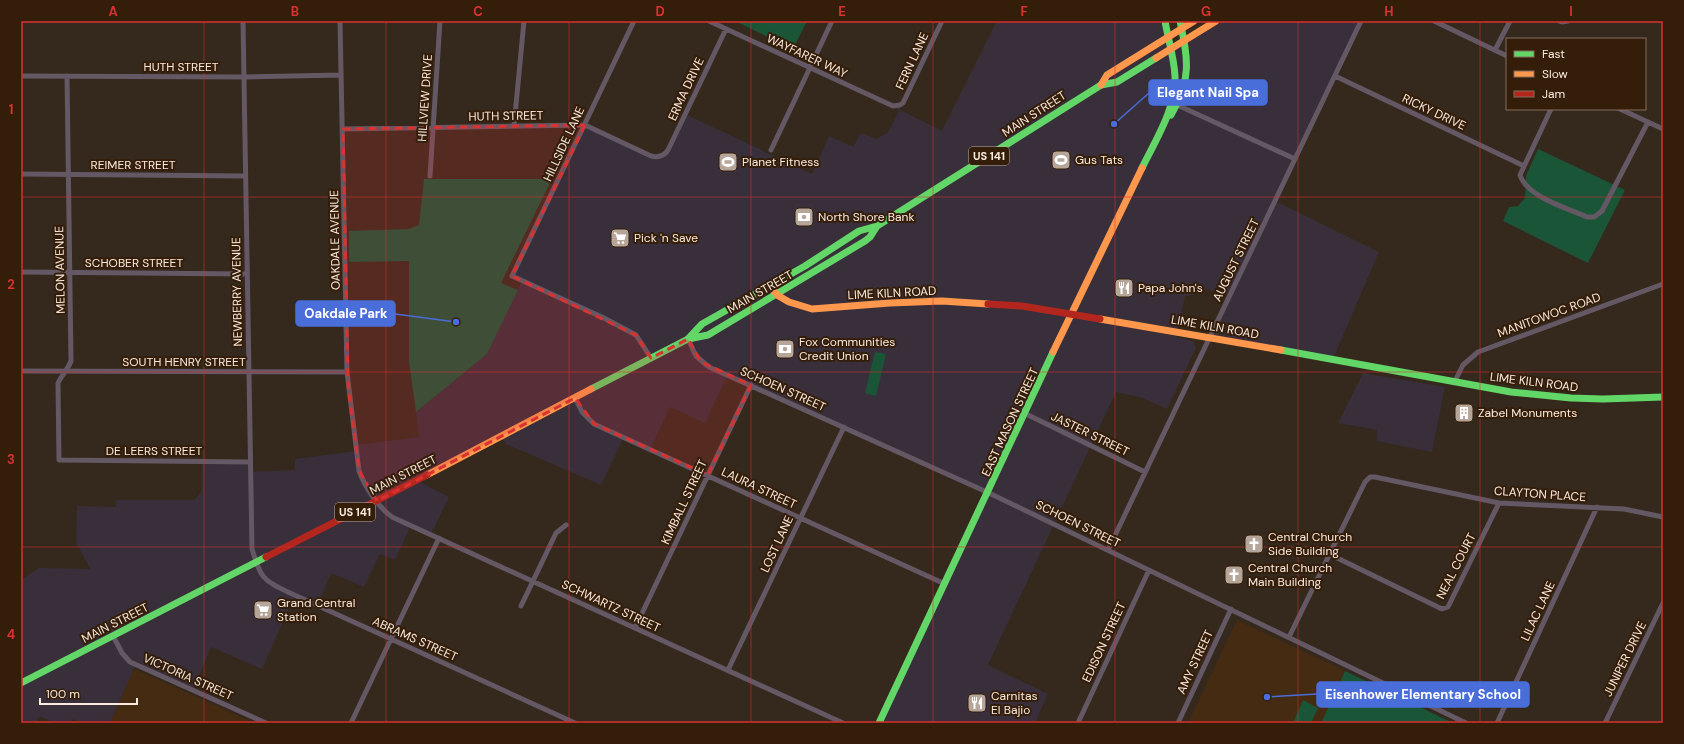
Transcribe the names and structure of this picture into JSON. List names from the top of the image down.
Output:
{
  "streets": {
    "main road": [
      "MAIN STREET",
      "US 141",
      "LIME KILN ROAD",
      "EAST MASON STREET"
    ],
    "street": [
      "WAYFARER WAY",
      "FERN LANE",
      "HUTH STREET",
      "ERMA DRIVE",
      "HILLVIEW DRIVE",
      "RICKY DRIVE",
      "HILLSIDE LANE",
      "REIMER STREET",
      "OAKDALE AVENUE",
      "AUGUST STREET",
      "SCHOBER STREET",
      "MELON AVENUE",
      "NEWBERRY AVENUE",
      "MANITOWOC ROAD",
      "SOUTH HENRY STREET",
      "SCHOEN STREET",
      "JASTER STREET",
      "DE LEERS STREET",
      "LAURA STREET",
      "CLAYTON PLACE",
      "KIMBALL STREET",
      "LOST LANE",
      "NEAL COURT",
      "SCHWARTZ STREET",
      "LILAC LANE",
      "ABRAMS STREET",
      "EDISON STREET",
      "JUNIPER DRIVE",
      "AMY STREET",
      "VICTORIA STREET"
    ]
  },
  "crossings": [
    ["WAYFARER WAY", "FERN LANE"],
    ["WAYFARER WAY", "ERMA DRIVE"],
    ["HUTH STREET", "ERMA DRIVE"],
    ["HUTH STREET", "HILLVIEW DRIVE"],
    ["HUTH STREET", "HILLSIDE LANE"],
    ["HUTH STREET", "OAKDALE AVENUE"],
    ["HUTH STREET", "MELON AVENUE"],
    ["HUTH STREET", "NEWBERRY AVENUE"],
    ["RICKY DRIVE", "AUGUST STREET"],
    ["MAIN STREET", "HILLSIDE LANE"],
    ["MAIN STREET", "OAKDALE AVENUE"],
    ["MAIN STREET", "NEWBERRY AVENUE"],
    ["MAIN STREET", "LIME KILN ROAD"],
    ["MAIN STREET", "SCHOEN STREET"],
    ["MAIN STREET", "EAST MASON STREET"],
    ["MAIN STREET", "LAURA STREET"],
    ["MAIN STREET", "SCHWARTZ STREET"],
    ["MAIN STREET", "ABRAMS STREET"],
    ["MAIN STREET", "VICTORIA STREET"],
    ["REIMER STREET", "MELON AVENUE"],
    ["REIMER STREET", "NEWBERRY AVENUE"],
    ["OAKDALE AVENUE", "SOUTH HENRY STREET"],
    ["OAKDALE AVENUE", "SCHWARTZ STREET"],
    ["AUGUST STREET", "LIME KILN ROAD"],
    ["AUGUST STREET", "SCHOEN STREET"],
    ["AUGUST STREET", "JASTER STREET"],
    ["SCHOBER STREET", "MELON AVENUE"],
    ["SCHOBER STREET", "NEWBERRY AVENUE"],
    ["MELON AVENUE", "SOUTH HENRY STREET"],
    ["MELON AVENUE", "DE LEERS STREET"],
    ["NEWBERRY AVENUE", "SOUTH HENRY STREET"],
    ["NEWBERRY AVENUE", "DE LEERS STREET"],
    ["NEWBERRY AVENUE", "ABRAMS STREET"],
    ["LIME KILN ROAD", "MANITOWOC ROAD"],
    ["LIME KILN ROAD", "EAST MASON STREET"],
    ["SCHOEN STREET", "EAST MASON STREET"],
    ["SCHOEN STREET", "KIMBALL STREET"],
    ["SCHOEN STREET", "LOST LANE"],
    ["SCHOEN STREET", "EDISON STREET"],
    ["SCHOEN STREET", "AMY STREET"],
    ["EAST MASON STREET", "JASTER STREET"],
    ["EAST MASON STREET", "LAURA STREET"],
    ["LAURA STREET", "KIMBALL STREET"],
    ["LAURA STREET", "LOST LANE"],
    ["CLAYTON PLACE", "NEAL COURT"],
    ["CLAYTON PLACE", "LILAC LANE"],
    ["KIMBALL STREET", "SCHWARTZ STREET"],
    ["LOST LANE", "SCHWARTZ STREET"]
  ],
  "places": {
    "other": ["Elegant Nail Spa", "Oakdale Park", "Eisenhower Elementary School"],
    "sports": ["Gus Tats", "Planet Fitness"],
    "bank": ["North Shore Bank", "Fox Communities Credit Union"],
    "supermarket": ["Pick 'n Save", "Grand Central Station"],
    "restaurant": ["Papa John's", "Carnitas El Bajio"],
    "building": ["Zabel Monuments"],
    "church": ["Central Church Side Building", "Central Church Main Building"]
  },
  "legend": ["Fast", "Slow", "Jam"],
  "scale_bar": "100 m",
  "grid": {
    "columns": [
      "A",
      "B",
      "C",
      "D",
      "E",
      "F",
      "G",
      "H",
      "I"
    ],
    "rows": [
      "1",
      "2",
      "3",
      "4"
    ]
  }
}
